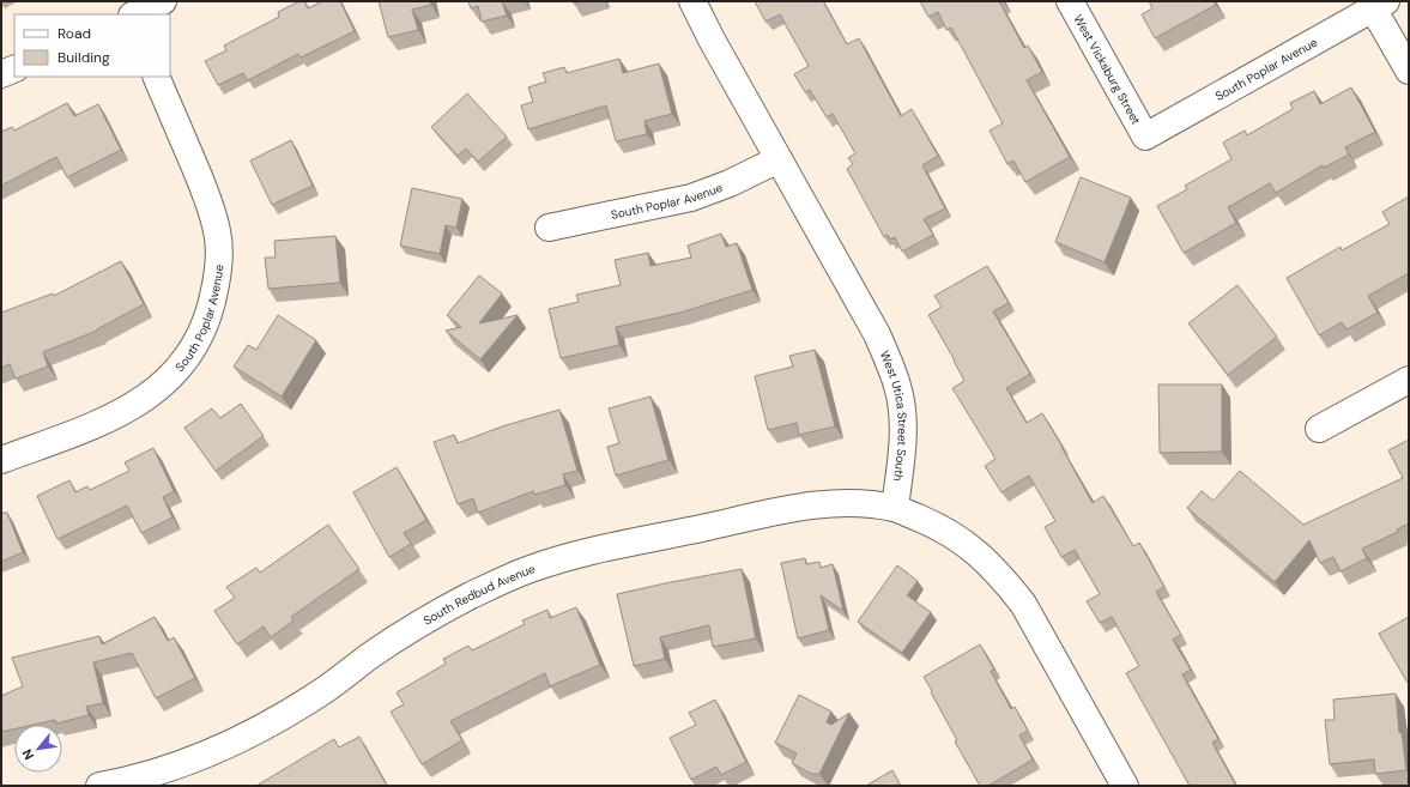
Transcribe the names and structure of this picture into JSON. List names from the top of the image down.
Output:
{
  "streets": {
    "street": [
      "West Vicksburg Street",
      "South Poplar Avenue",
      "West Utica Street South",
      "South Redbud Avenue"
    ]
  },
  "crossings": [
    ["West Vicksburg Street", "South Poplar Avenue"],
    ["South Poplar Avenue", "West Utica Street South"],
    ["West Utica Street South", "South Redbud Avenue"]
  ],
  "legend": ["Road", "Building"],
  "north": "bottom left"
}
